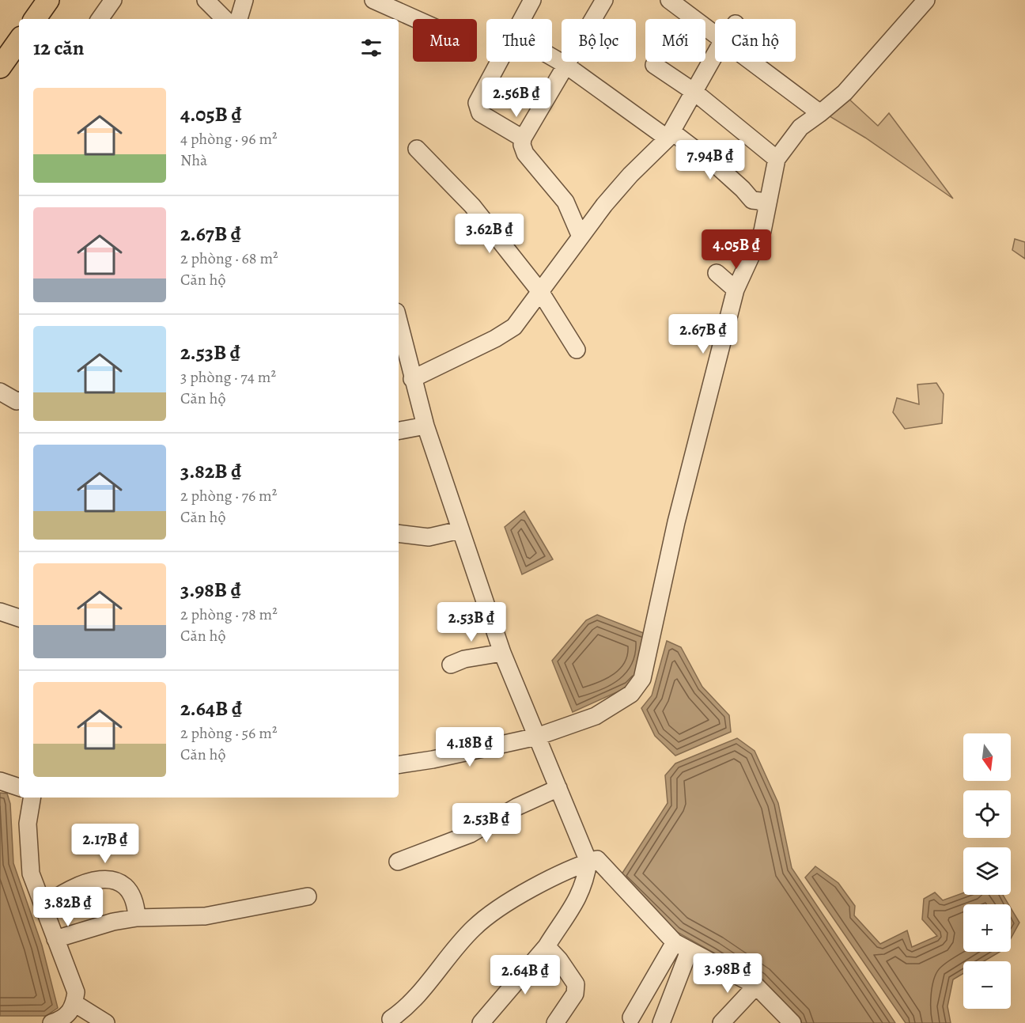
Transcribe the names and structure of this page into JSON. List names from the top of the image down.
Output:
{
  "north": "bottom",
  "page": {
    "chip": [
      "Mua",
      "Thuê",
      "Bộ lọc",
      "Mới",
      "Căn hộ"
    ],
    "heading": "12 căn",
    "list": [
      {
        "name": "4.05B ₫",
        "note": "4 phòng · 96 m² · Nhà"
      },
      {
        "name": "2.67B ₫",
        "note": "2 phòng · 68 m² · Căn hộ"
      },
      {
        "name": "2.53B ₫",
        "note": "3 phòng · 74 m² · Căn hộ"
      },
      {
        "name": "3.82B ₫",
        "note": "2 phòng · 76 m² · Căn hộ"
      },
      {
        "name": "3.98B ₫",
        "note": "2 phòng · 78 m² · Căn hộ"
      },
      {
        "name": "2.64B ₫",
        "note": "2 phòng · 56 m² · Căn hộ"
      }
    ],
    "price": [
      "2.56B ₫",
      "7.94B ₫",
      "3.62B ₫",
      "4.05B ₫",
      "2.67B ₫",
      "2.53B ₫",
      "4.18B ₫",
      "2.53B ₫",
      "2.17B ₫",
      "3.82B ₫",
      "3.98B ₫",
      "2.64B ₫"
    ],
    "map_buttons": ["+", "−"]
  }
}
